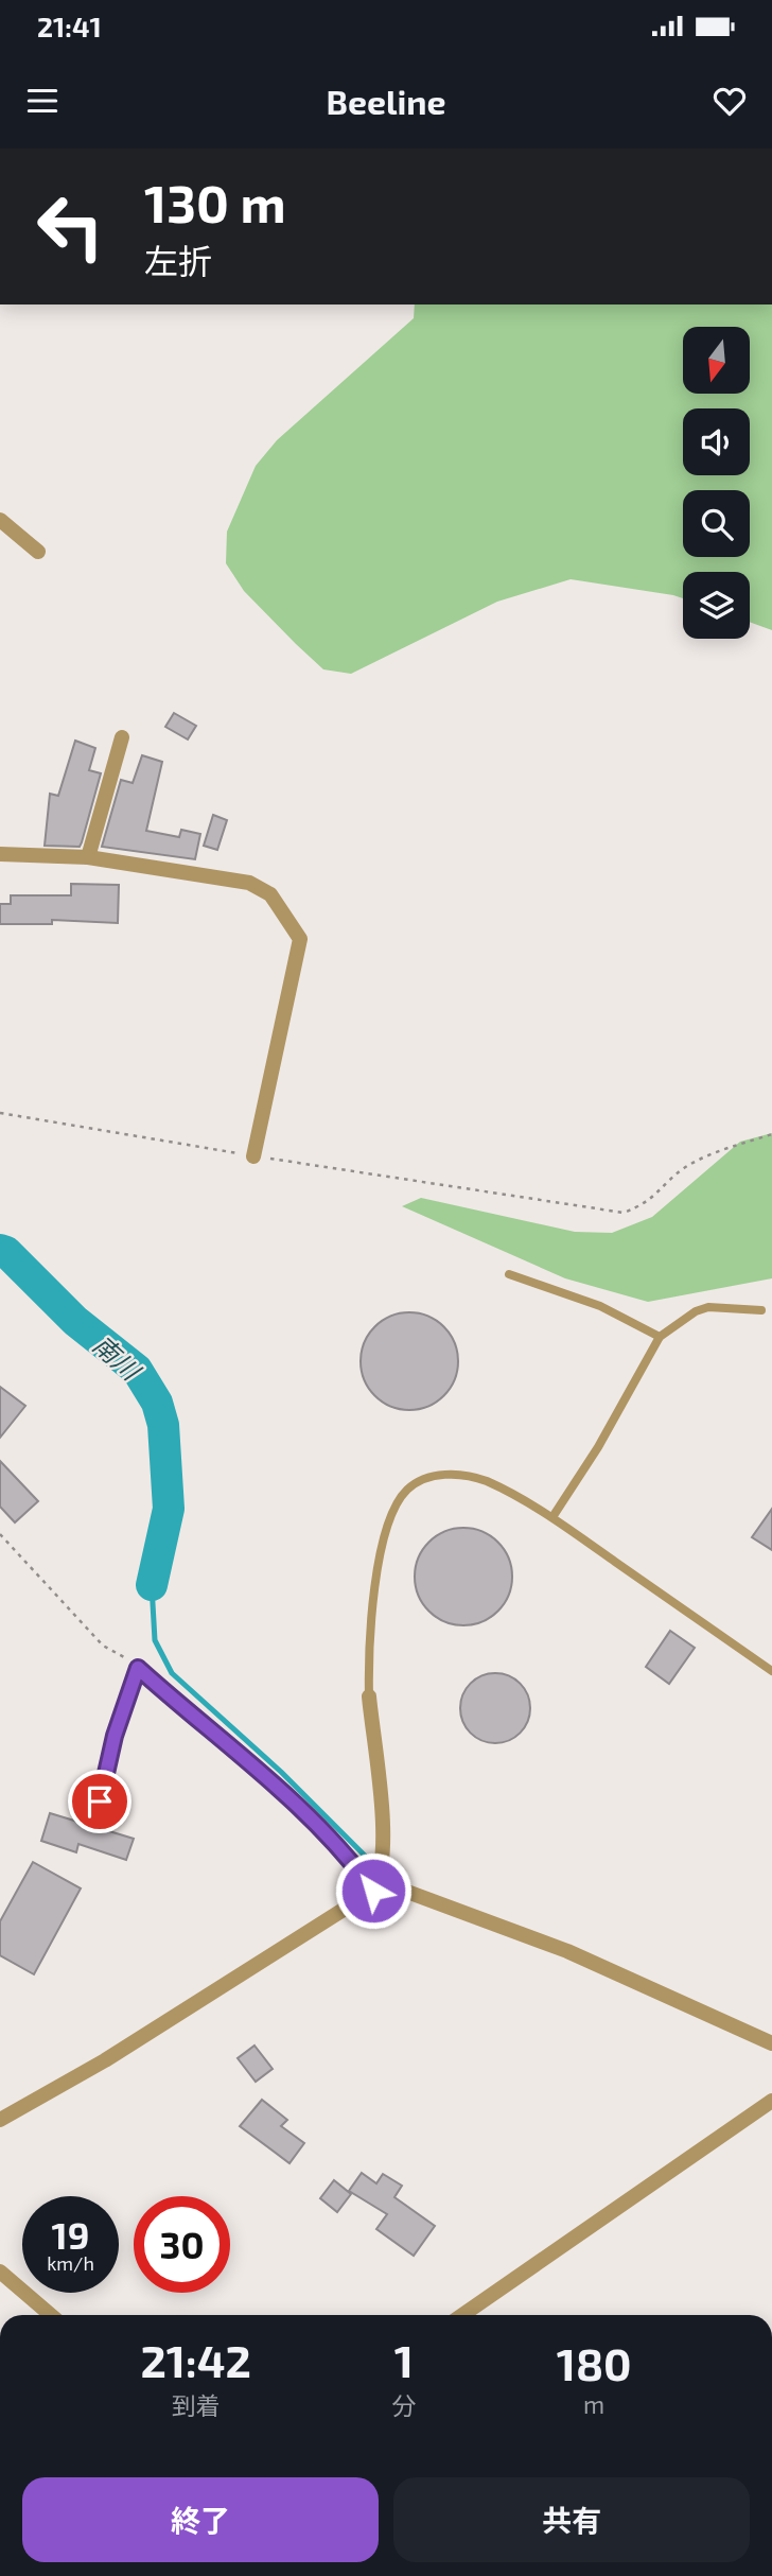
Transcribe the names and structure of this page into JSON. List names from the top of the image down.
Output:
{
  "water": ["南川"],
  "north": "bottom",
  "page": {
    "status": "21:41",
    "header": "Beeline",
    "turn": ["130 m", "左折"],
    "speed": "19 km/h",
    "limit": "30",
    "eta": [
      "21:42",
      "到着",
      "1",
      "分",
      "180",
      "m"
    ],
    "buttons": ["終了", "共有"]
  }
}
